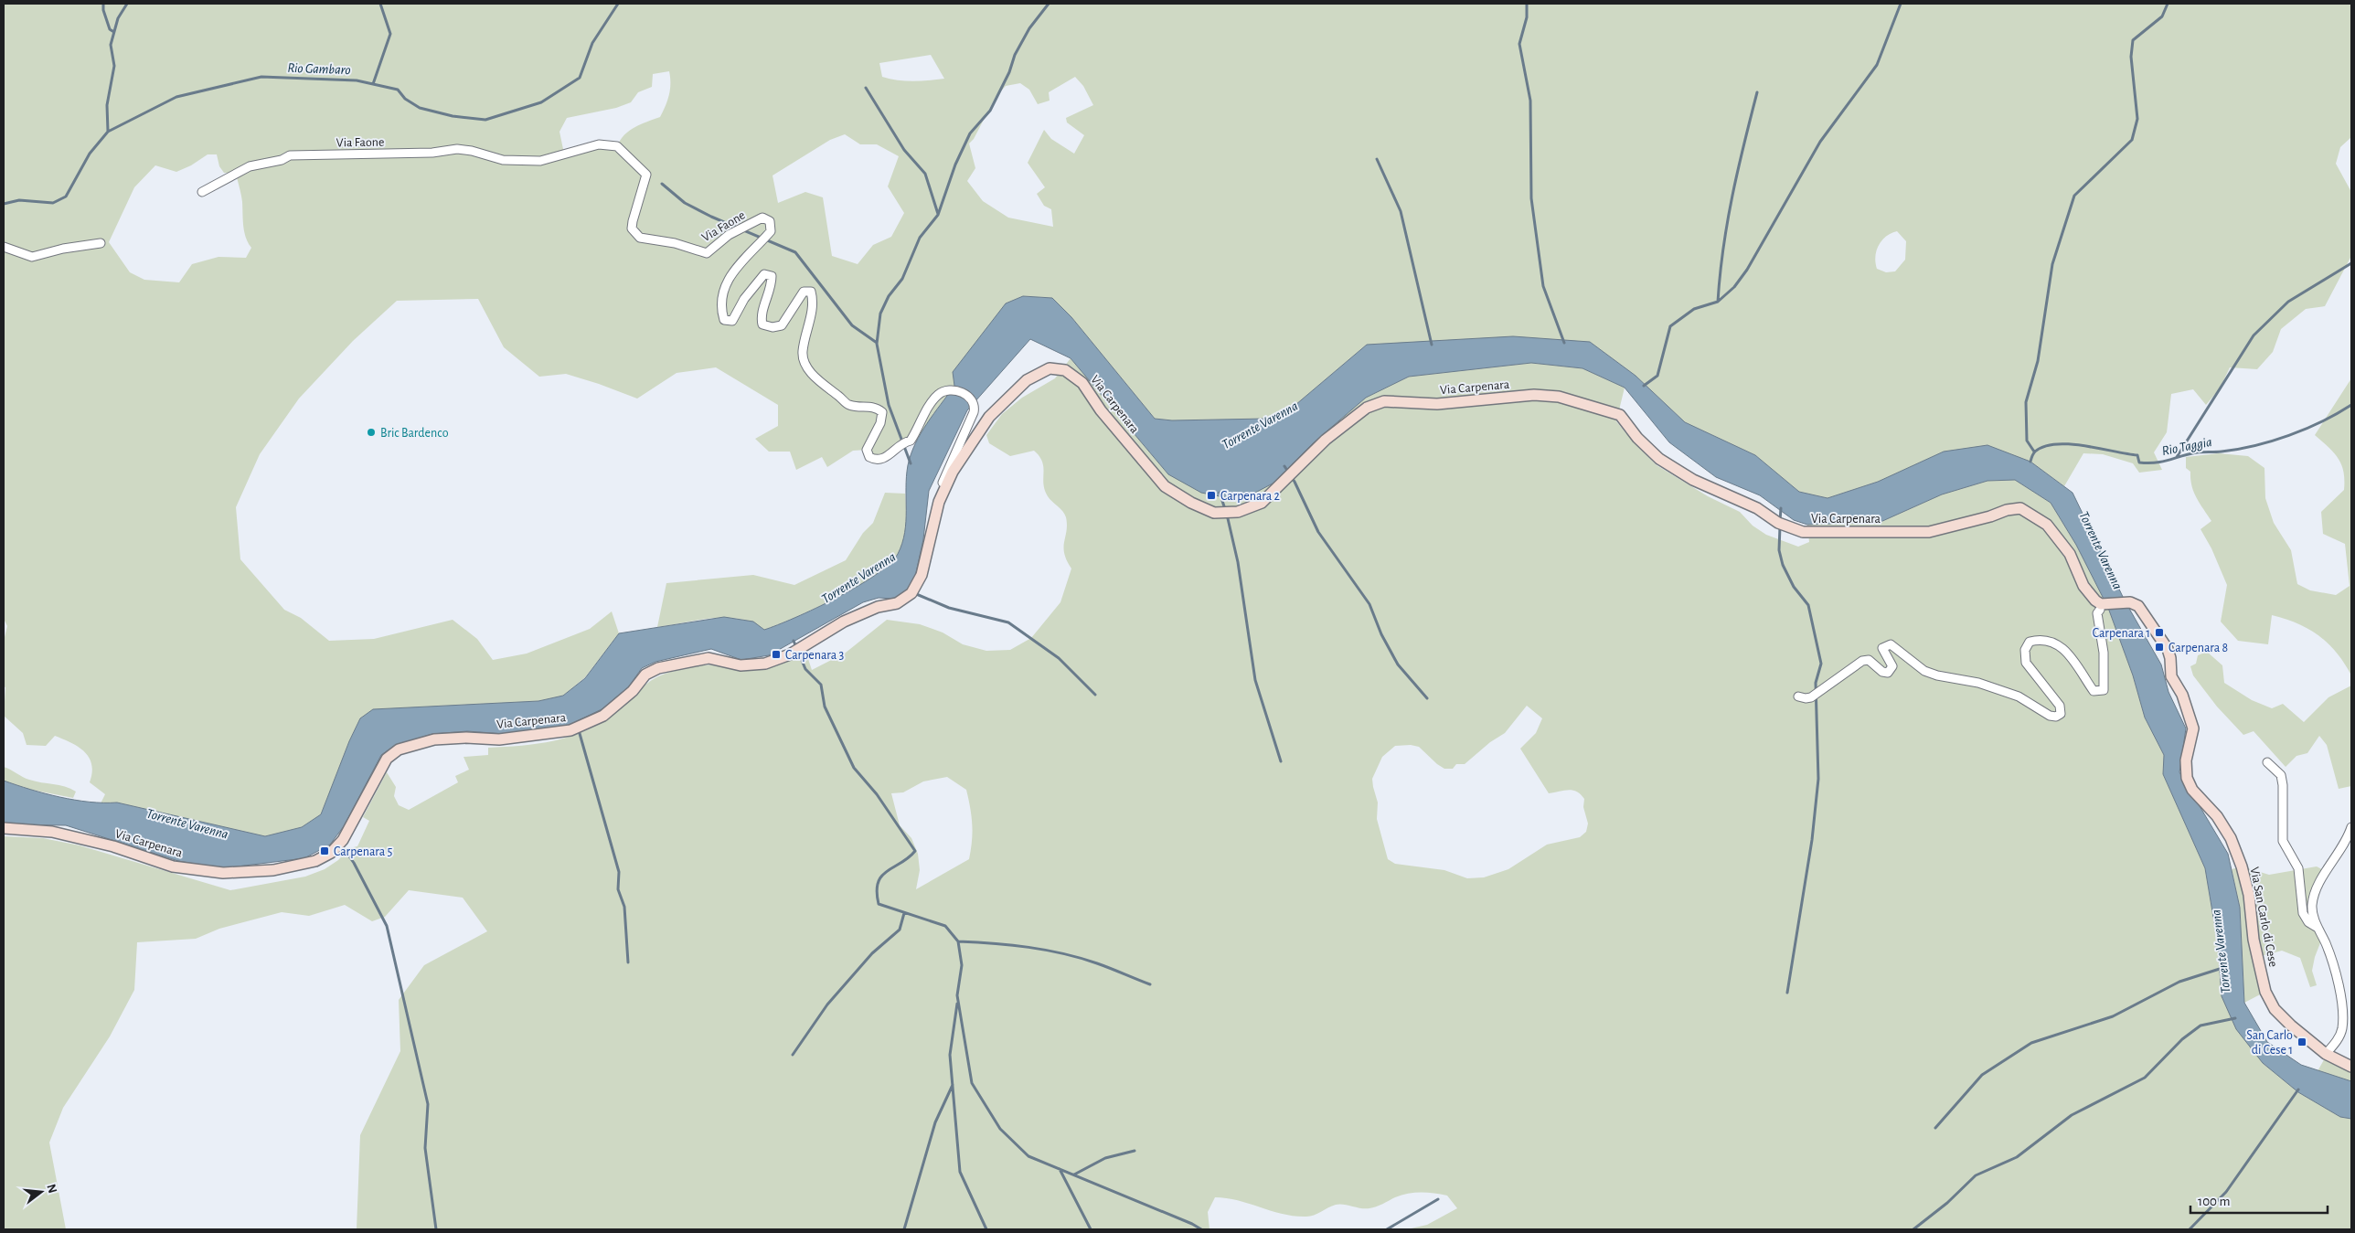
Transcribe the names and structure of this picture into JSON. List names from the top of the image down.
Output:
{
  "streets": {
    "street": ["Via Faone", "Via Carpenara", "Via San Carlo di Cese"]
  },
  "crossings": [
    ["Via Faone", "Via Carpenara"],
    ["Via Carpenara", "Via San Carlo di Cese"]
  ],
  "water": ["Rio Gambaro", "Torrente Varenna", "Rio Taggia"],
  "places": {
    "other": ["Bric Bardenco"],
    "transit": [
      "Carpenara 2",
      "Carpenara 1",
      "Carpenara 8",
      "Carpenara 3",
      "Carpenara 5",
      "San Carlo di Cese 1"
    ]
  },
  "scale_bar": "100 m",
  "north": "right"
}
